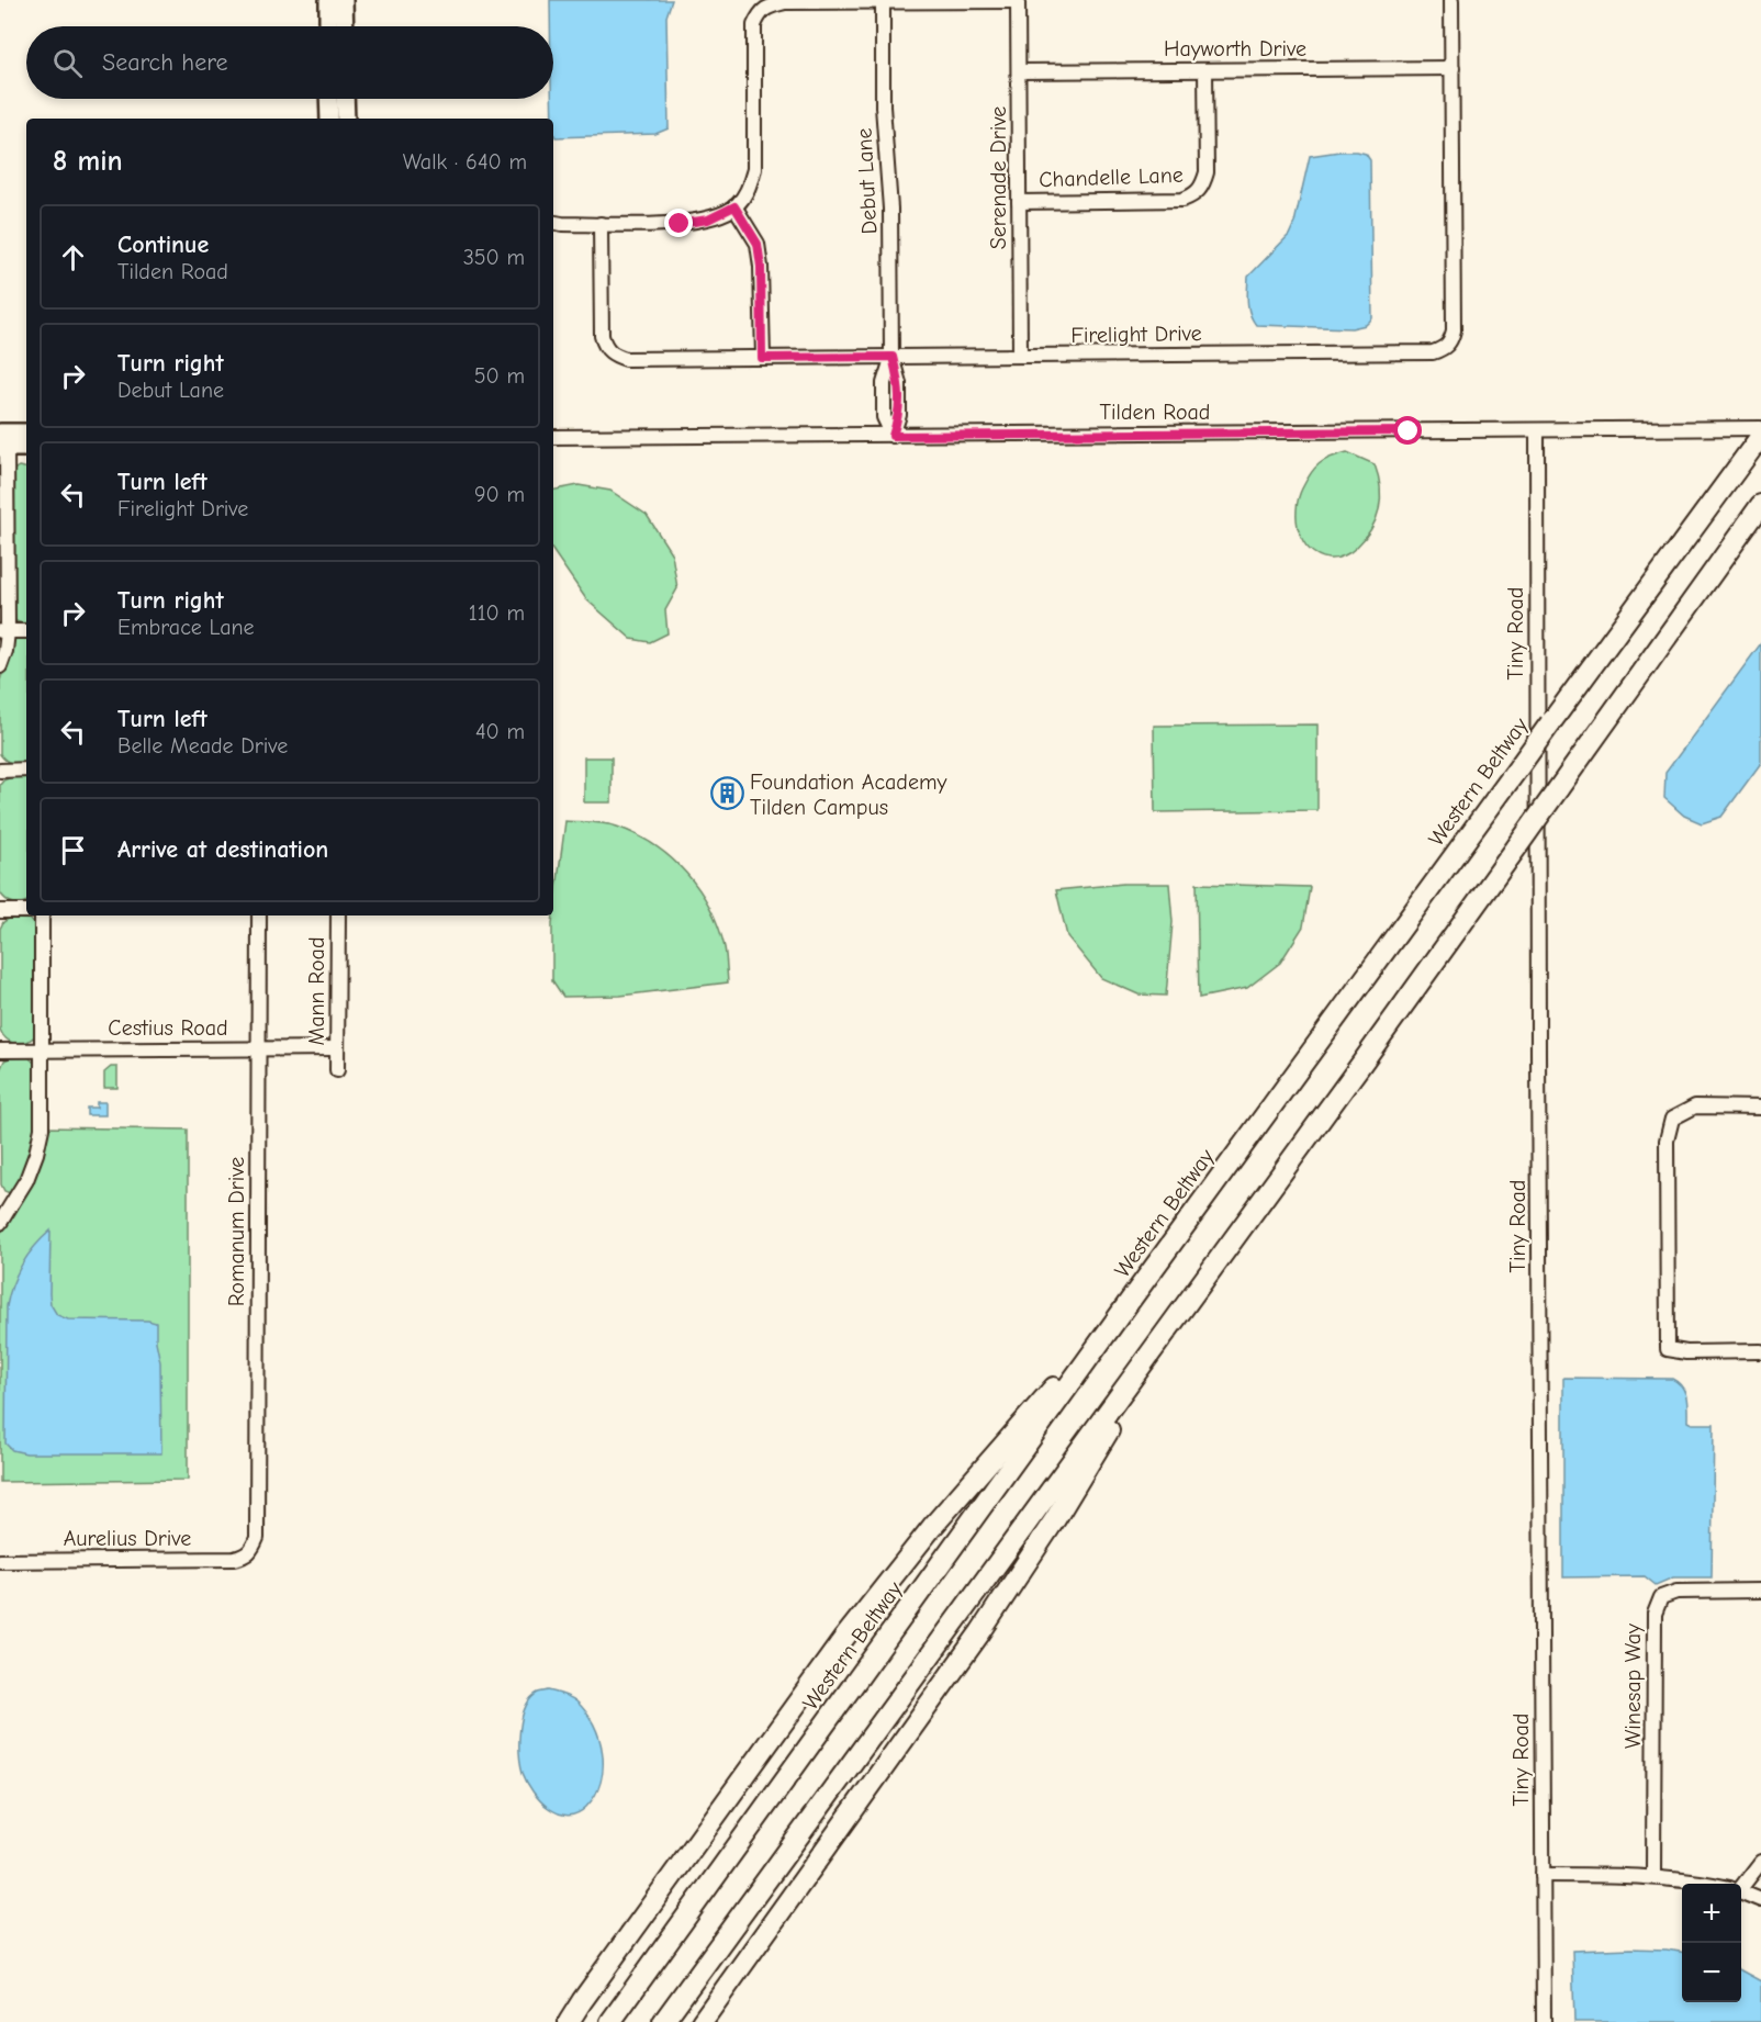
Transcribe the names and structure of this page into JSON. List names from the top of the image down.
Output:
{
  "streets": {
    "highway": ["Western Beltway"],
    "street": [
      "Hayworth Drive",
      "Chandelle Lane",
      "Serenade Drive",
      "Debut Lane",
      "Firelight Drive",
      "Tilden Road",
      "Tiny Road",
      "Mann Road",
      "Cestius Road",
      "Romanum Drive",
      "Aurelius Drive",
      "Winesap Way"
    ]
  },
  "crossings": [
    ["Hayworth Drive", "Chandelle Lane"],
    ["Hayworth Drive", "Serenade Drive"],
    ["Hayworth Drive", "Firelight Drive"],
    ["Chandelle Lane", "Serenade Drive"],
    ["Serenade Drive", "Firelight Drive"],
    ["Debut Lane", "Firelight Drive"],
    ["Debut Lane", "Tilden Road"],
    ["Tilden Road", "Tiny Road"],
    ["Mann Road", "Cestius Road"],
    ["Cestius Road", "Romanum Drive"],
    ["Romanum Drive", "Aurelius Drive"]
  ],
  "places": {
    "building": ["Foundation Academy Tilden Campus"]
  },
  "page": {
    "search": "Search here",
    "heading": ["8 min", "Walk · 640 m"],
    "list": [
      ["Continue", "Tilden Road", "350 m"],
      ["Turn right", "Debut Lane", "50 m"],
      ["Turn left", "Firelight Drive", "90 m"],
      ["Turn right", "Embrace Lane", "110 m"],
      ["Turn left", "Belle Meade Drive", "40 m"],
      "Arrive at destination"
    ],
    "map_buttons": ["+", "−"]
  }
}
